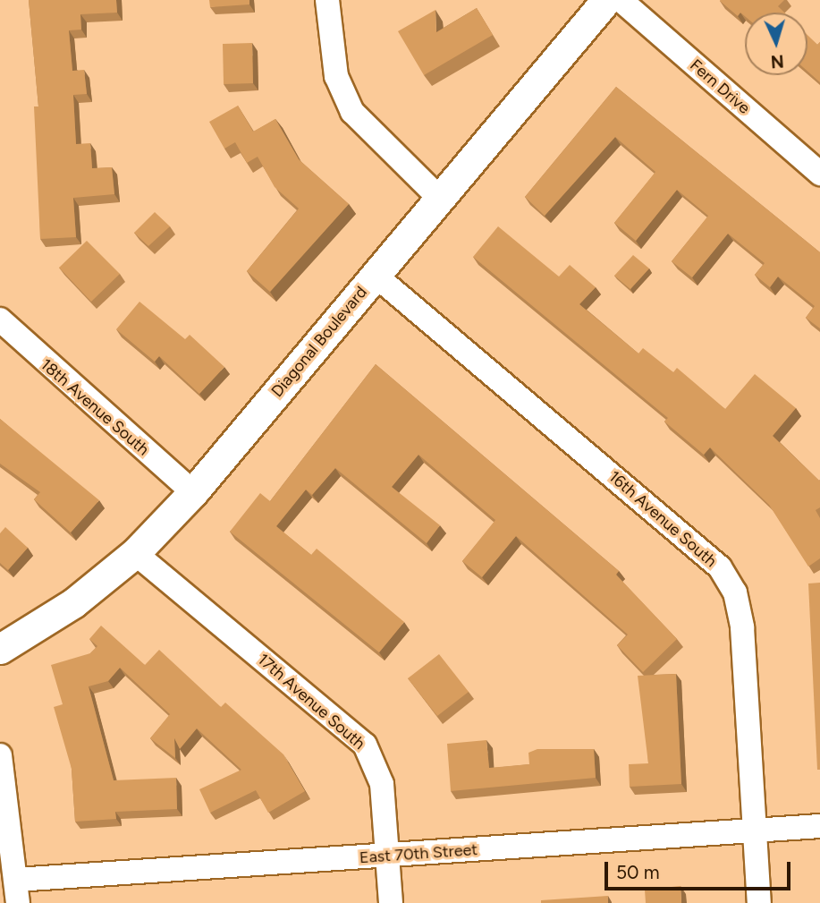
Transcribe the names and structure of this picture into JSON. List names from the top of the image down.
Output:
{
  "streets": {
    "street": [
      "Fern Drive",
      "Diagonal Boulevard",
      "18th Avenue South",
      "16th Avenue South",
      "17th Avenue South",
      "East 70th Street"
    ]
  },
  "crossings": [
    ["Diagonal Boulevard", "18th Avenue South"],
    ["Diagonal Boulevard", "16th Avenue South"],
    ["Diagonal Boulevard", "17th Avenue South"],
    ["16th Avenue South", "East 70th Street"],
    ["17th Avenue South", "East 70th Street"]
  ],
  "scale_bar": "50 m",
  "north": "bottom"
}
